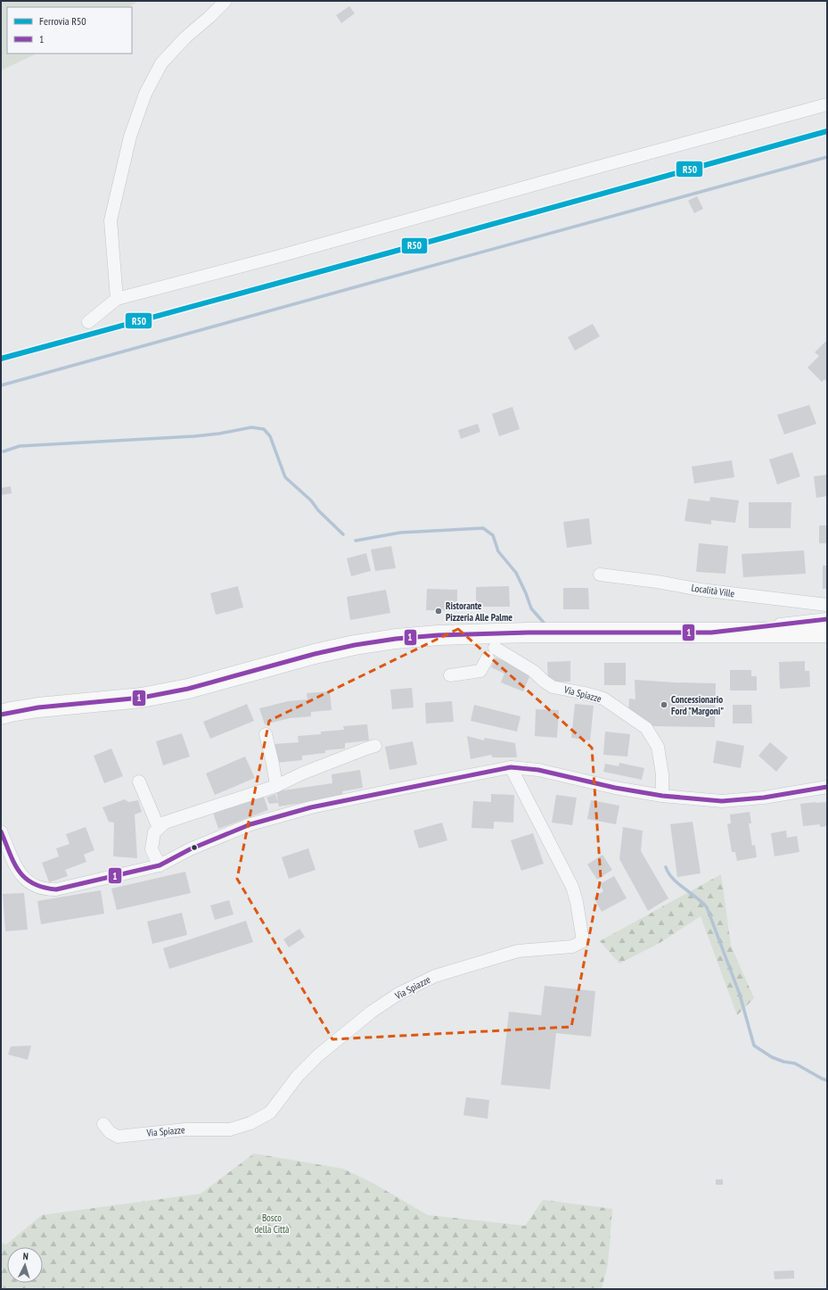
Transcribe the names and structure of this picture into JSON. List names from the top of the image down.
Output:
{
  "streets": {
    "street": ["Località Ville", "Via Spiazze"]
  },
  "parks": ["Bosco della Città"],
  "places": ["Ristorante Pizzeria Alle Palme", "Concessionario Ford \"Margoni\""],
  "lines": ["rail line R50", "transit line 1"],
  "legend": ["Ferrovia R50", "1"],
  "north": "top"
}
